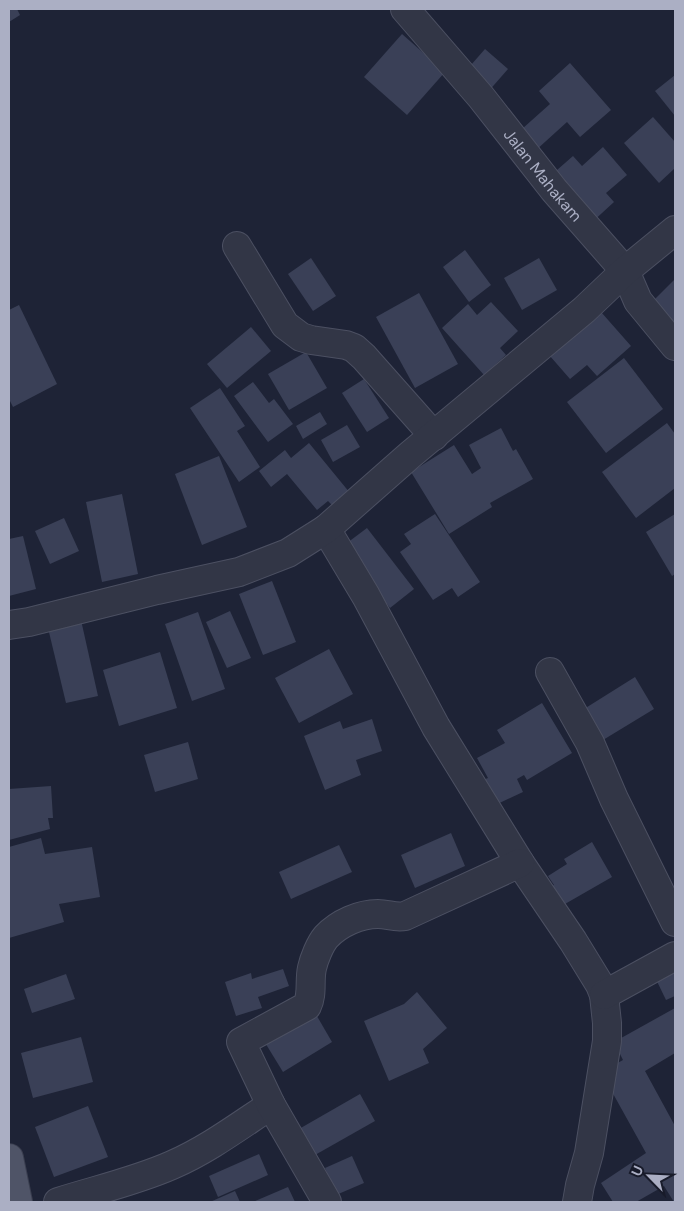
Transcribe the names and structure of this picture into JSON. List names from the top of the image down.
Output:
{
  "streets": {
    "street": ["Jalan Mahakam"]
  },
  "north": "top left"
}
